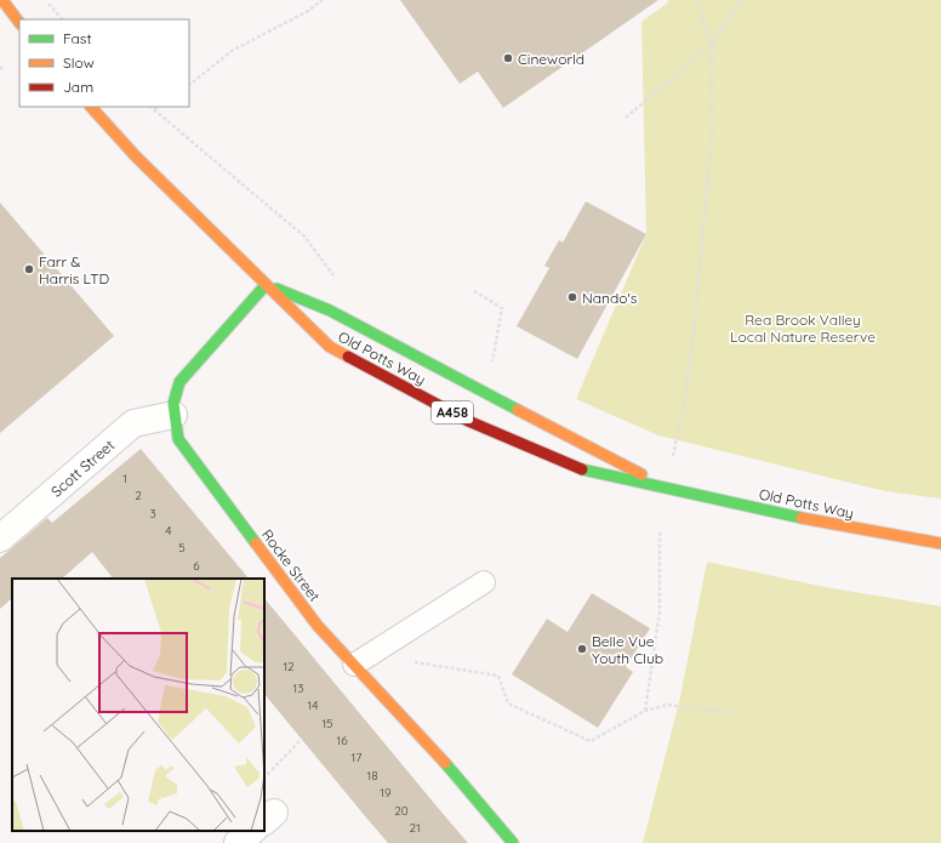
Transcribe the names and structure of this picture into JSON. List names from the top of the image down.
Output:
{
  "streets": {
    "main road": ["Old Potts Way", "A458", "Rocke Street"],
    "street": ["Scott Street"]
  },
  "crossings": [
    ["Old Potts Way", "Rocke Street"],
    ["Scott Street", "Rocke Street"]
  ],
  "parks": ["Rea Brook Valley Local Nature Reserve"],
  "places": [
    "Cineworld",
    "Farr & Harris LTD",
    "Nando's",
    "Belle Vue Youth Club"
  ],
  "house_numbers": [
    "1",
    "2",
    "3",
    "4",
    "5",
    "6",
    "12",
    "13",
    "14",
    "15",
    "16",
    "17",
    "18",
    "19",
    "20",
    "21"
  ],
  "legend": ["Fast", "Slow", "Jam"]
}
